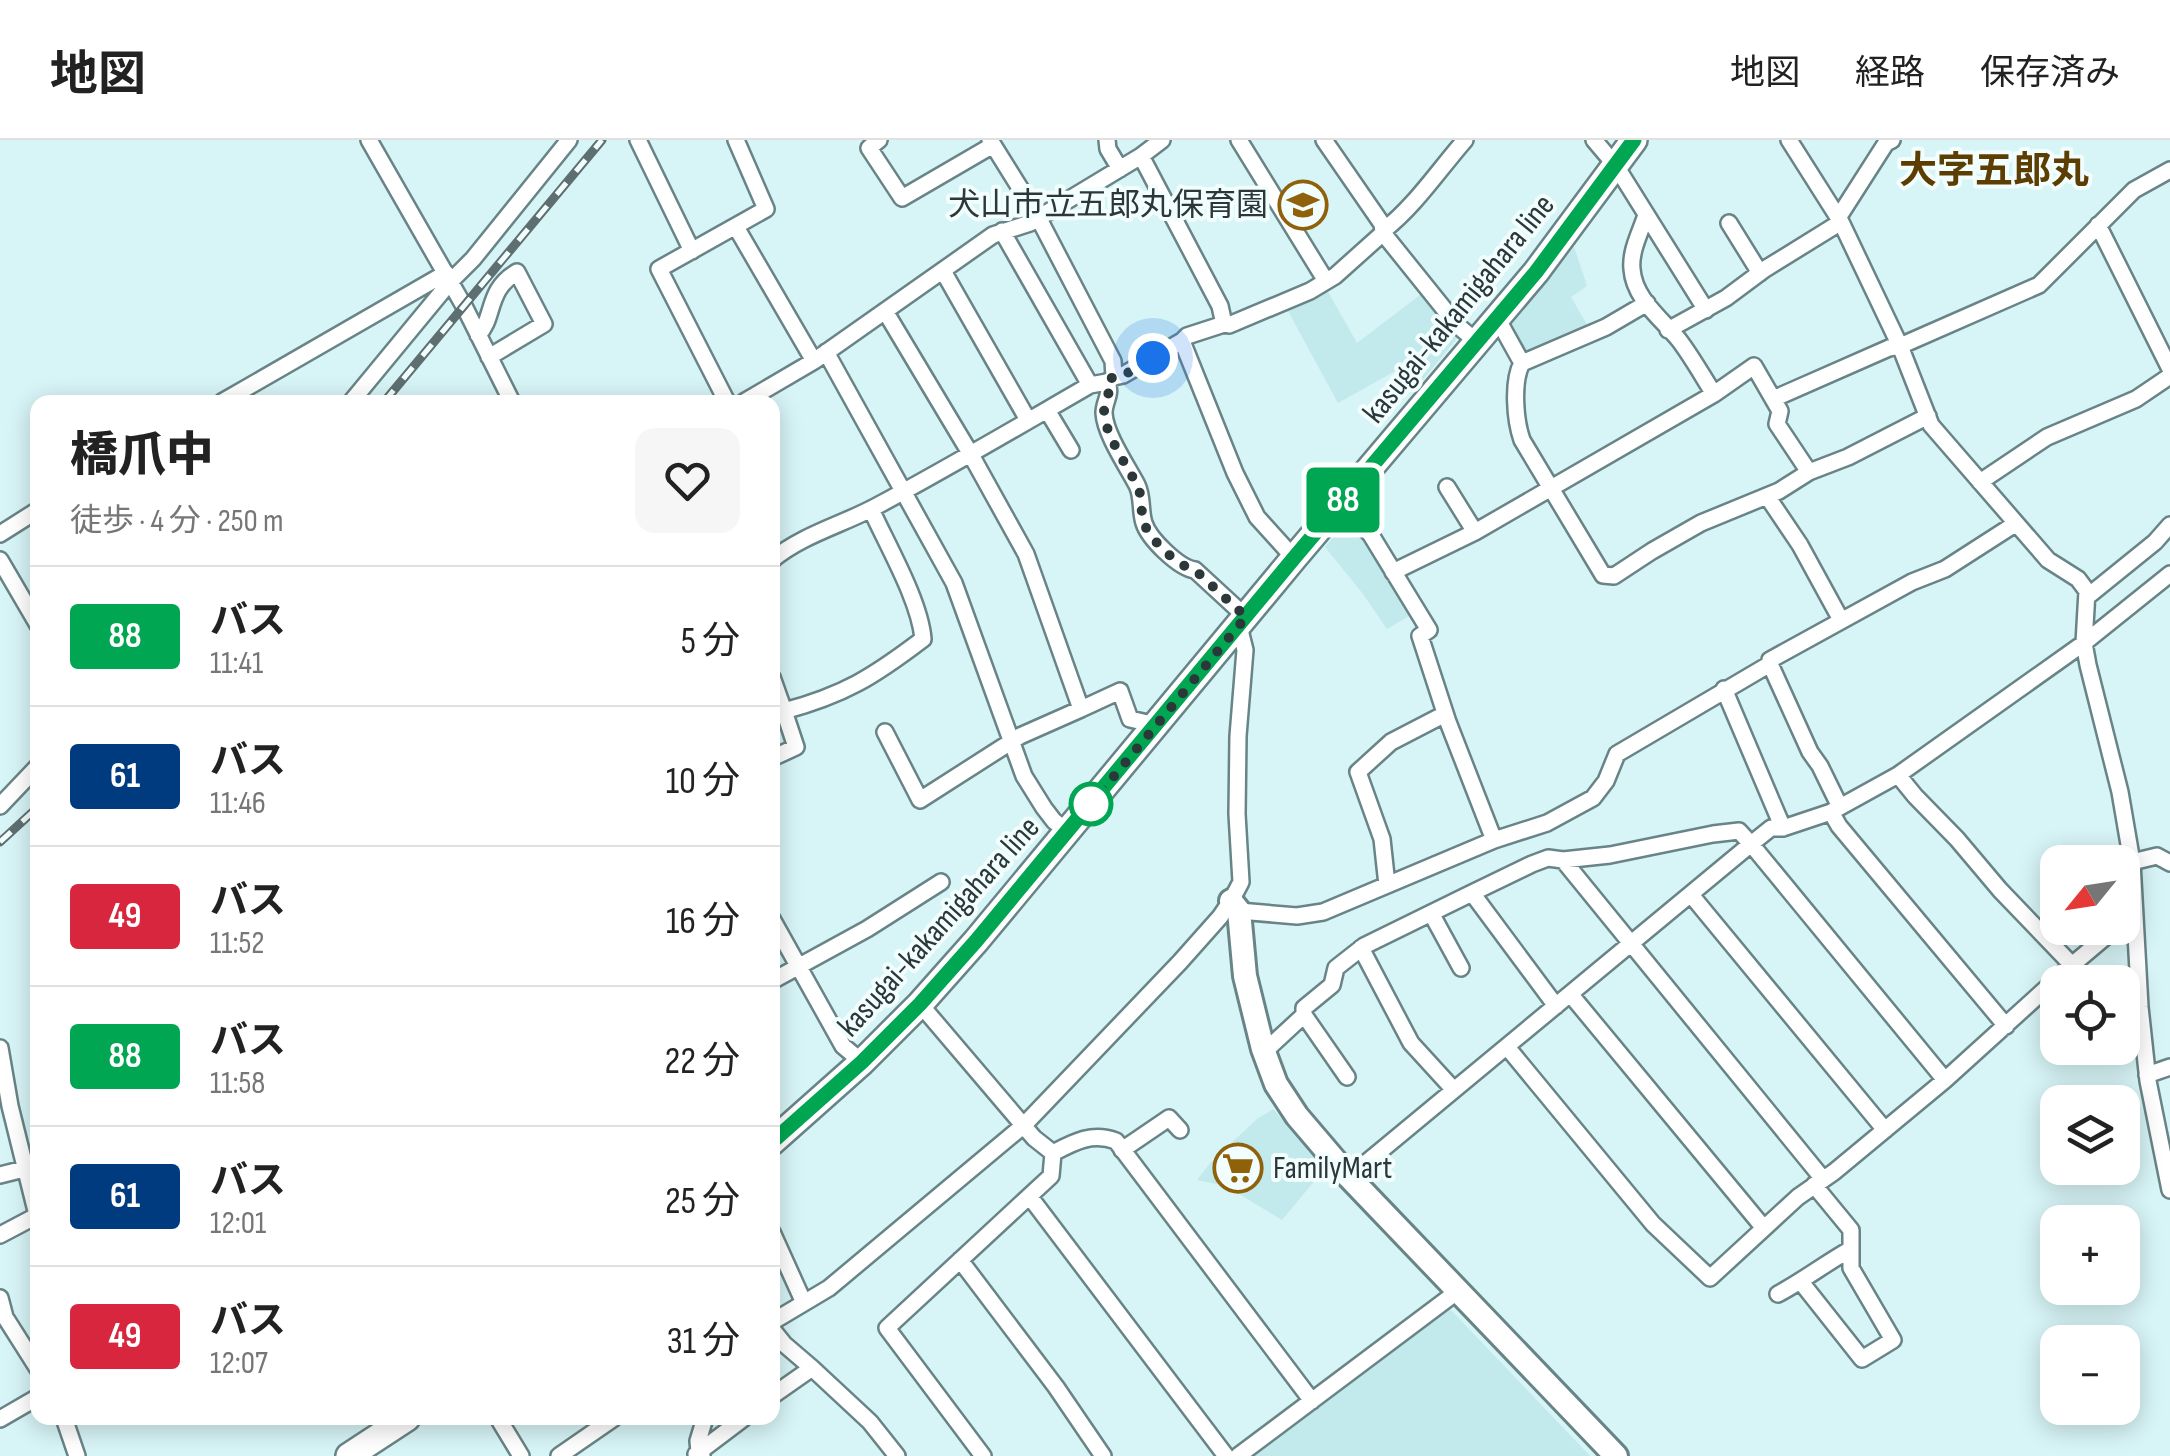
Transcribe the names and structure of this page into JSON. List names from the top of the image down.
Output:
{
  "streets": {
    "main road": ["kasugai-kakamigahara line"]
  },
  "districts": ["大字五郎丸"],
  "places": {
    "school or university": ["犬山市立五郎丸保育園"],
    "supermarket": ["FamilyMart"]
  },
  "lines": ["bus line 88"],
  "north": "bottom left",
  "page": {
    "header": "地図",
    "nav": ["地図", "経路", "保存済み"],
    "on_map": "88",
    "heading": ["橋爪中", "徒歩 · 4 分 · 250 m"],
    "list": [
      {
        "mark": "88",
        "name": "バス",
        "note": "11:41",
        "value": "5 分"
      },
      {
        "mark": "61",
        "name": "バス",
        "note": "11:46",
        "value": "10 分"
      },
      {
        "mark": "49",
        "name": "バス",
        "note": "11:52",
        "value": "16 分"
      },
      {
        "mark": "88",
        "name": "バス",
        "note": "11:58",
        "value": "22 分"
      },
      {
        "mark": "61",
        "name": "バス",
        "note": "12:01",
        "value": "25 分"
      },
      {
        "mark": "49",
        "name": "バス",
        "note": "12:07",
        "value": "31 分"
      }
    ],
    "map_buttons": ["+", "−"]
  }
}
